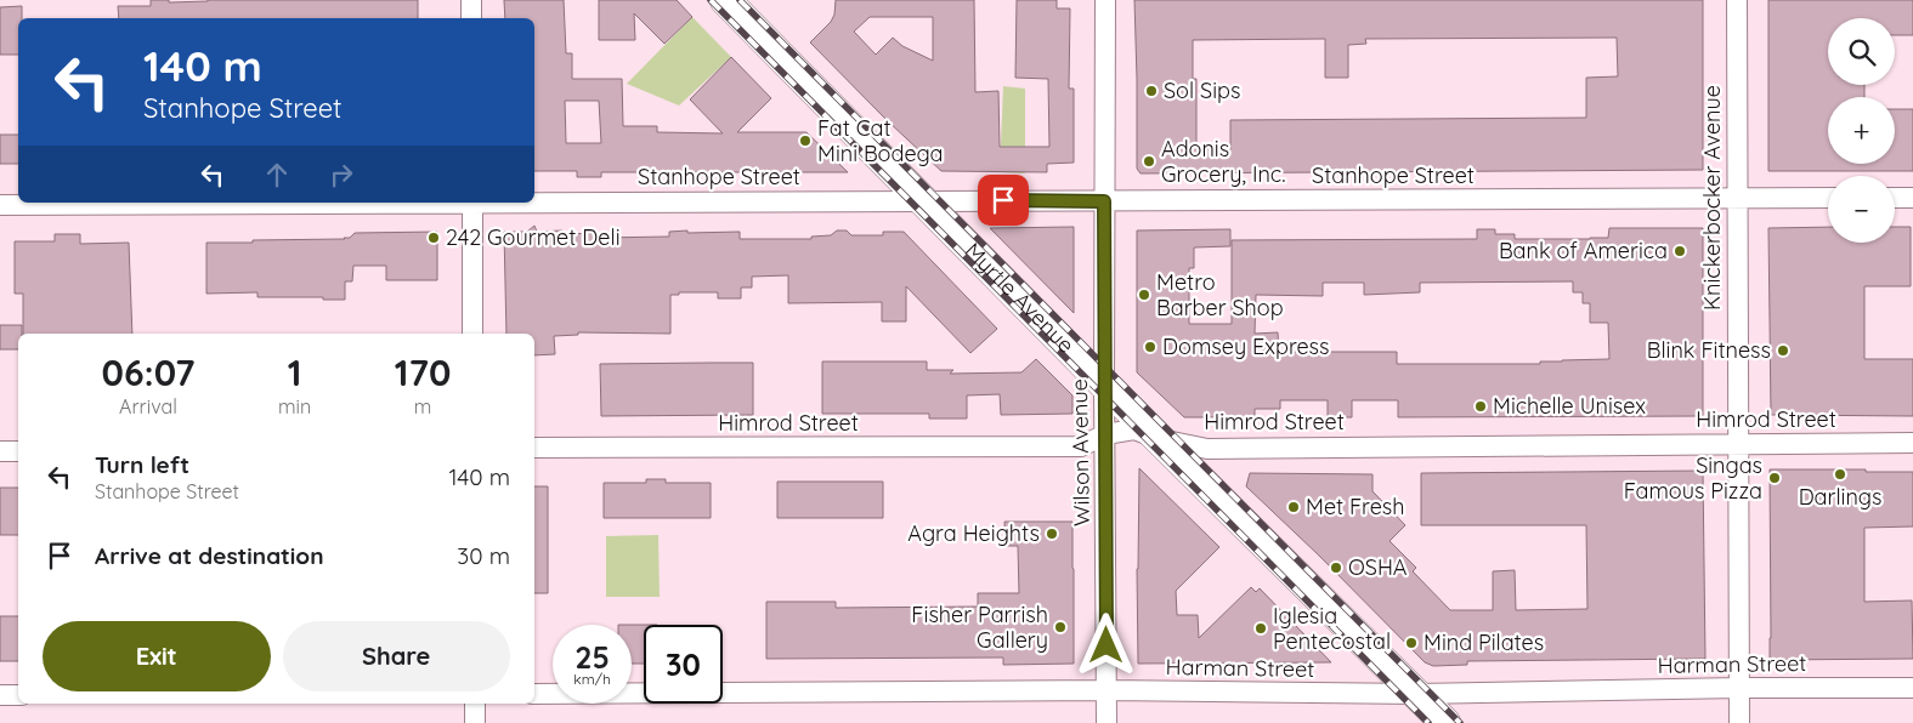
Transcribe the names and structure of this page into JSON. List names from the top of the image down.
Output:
{
  "streets": {
    "main road": ["Myrtle Avenue"],
    "street": [
      "Stanhope Street",
      "Knickerbocker Avenue",
      "Himrod Street",
      "Wilson Avenue",
      "Harman Street"
    ]
  },
  "crossings": [
    ["Stanhope Street", "Knickerbocker Avenue"],
    ["Stanhope Street", "Myrtle Avenue"],
    ["Stanhope Street", "Wilson Avenue"],
    ["Knickerbocker Avenue", "Himrod Street"],
    ["Knickerbocker Avenue", "Harman Street"],
    ["Myrtle Avenue", "Himrod Street"],
    ["Myrtle Avenue", "Wilson Avenue"],
    ["Myrtle Avenue", "Harman Street"],
    ["Himrod Street", "Wilson Avenue"],
    ["Wilson Avenue", "Harman Street"]
  ],
  "places": [
    "Sol Sips",
    "Fat Cat Mini Bodega",
    "Adonis Grocery, Inc.",
    "242 Gourmet Deli",
    "Bank of America",
    "Metro Barber Shop",
    "Domsey Express",
    "Blink Fitness",
    "Michelle Unisex",
    "Darlings",
    "Singas Famous Pizza",
    "Met Fresh",
    "Agra Heights",
    "OSHA",
    "Fisher Parrish Gallery",
    "Iglesia Pentecostal",
    "Mind Pilates"
  ],
  "page": {
    "map_buttons": ["+", "−"],
    "turn": ["140 m", "Stanhope Street"],
    "eta": [
      "06:07",
      "Arrival",
      "1",
      "min",
      "170",
      "m"
    ],
    "list": [
      {
        "name": "Turn left",
        "note": "Stanhope Street",
        "value": "140 m"
      },
      {
        "name": "Arrive at destination",
        "value": "30 m"
      }
    ],
    "buttons": ["Exit", "Share"],
    "speed": "25 km/h",
    "limit": "30"
  }
}
